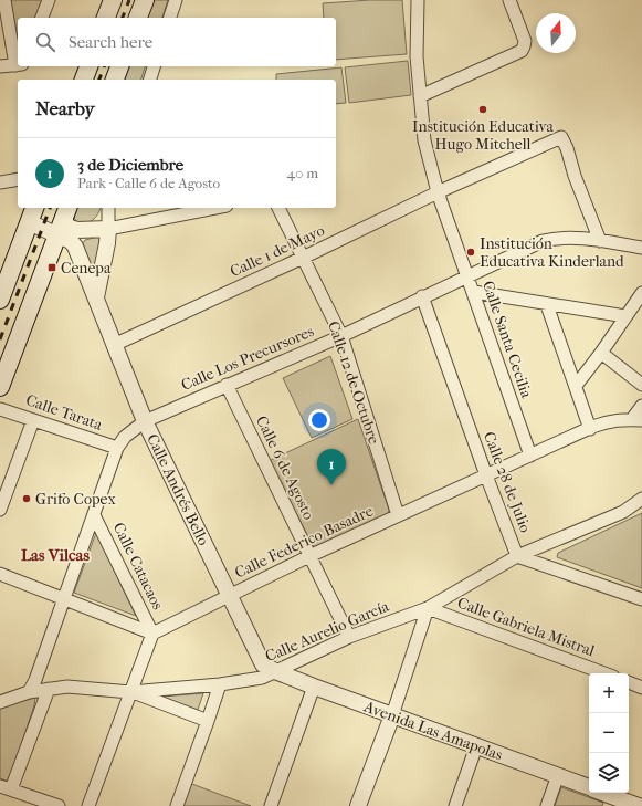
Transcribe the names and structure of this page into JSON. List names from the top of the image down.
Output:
{
  "streets": {
    "street": [
      "Calle 1 de Mayo",
      "Calle Santa Cecilia",
      "Calle Los Precursores",
      "Calle 12 de Octubre",
      "Calle Tarata",
      "Calle 6 de Agosto",
      "Calle 28 de Julio",
      "Calle Andrés Bello",
      "Calle Federico Basadre",
      "Calle Catacaos",
      "Calle Gabriela Mistral",
      "Calle Aurelio García",
      "Avenida Las Amapolas"
    ]
  },
  "crossings": [
    ["Calle 1 de Mayo", "Calle Santa Cecilia"],
    ["Calle 1 de Mayo", "Calle Los Precursores"],
    ["Calle 1 de Mayo", "Calle 12 de Octubre"],
    ["Calle 1 de Mayo", "Calle Andrés Bello"],
    ["Calle Santa Cecilia", "Calle Los Precursores"],
    ["Calle Santa Cecilia", "Calle Federico Basadre"],
    ["Calle Los Precursores", "Calle 12 de Octubre"],
    ["Calle Los Precursores", "Calle Tarata"],
    ["Calle Los Precursores", "Calle 6 de Agosto"],
    ["Calle Los Precursores", "Calle 28 de Julio"],
    ["Calle Los Precursores", "Calle Andrés Bello"],
    ["Calle Los Precursores", "Calle Catacaos"],
    ["Calle Los Precursores", "Calle Aurelio García"],
    ["Calle 12 de Octubre", "Calle Federico Basadre"],
    ["Calle 6 de Agosto", "Calle Federico Basadre"],
    ["Calle 6 de Agosto", "Calle Aurelio García"],
    ["Calle 28 de Julio", "Calle Federico Basadre"],
    ["Calle 28 de Julio", "Calle Aurelio García"],
    ["Calle Andrés Bello", "Calle Federico Basadre"],
    ["Calle Andrés Bello", "Calle Aurelio García"],
    ["Calle Andrés Bello", "Avenida Las Amapolas"],
    ["Calle Federico Basadre", "Calle Catacaos"],
    ["Calle Gabriela Mistral", "Calle Aurelio García"],
    ["Calle Aurelio García", "Avenida Las Amapolas"]
  ],
  "districts": ["Las Vilcas"],
  "places": {
    "other": ["Institución Educativa Hugo Mitchell", "Institución Educativa Kinderland", "Grifo Copex"],
    "transit": ["Cenepa"]
  },
  "north": "top",
  "page": {
    "search": "Search here",
    "heading": "Nearby",
    "list": [
      {
        "mark": "1",
        "name": "3 de Diciembre",
        "note": "Park · Calle 6 de Agosto",
        "value": "40 m"
      }
    ],
    "pins": "1",
    "map_buttons": ["+", "−"]
  }
}
